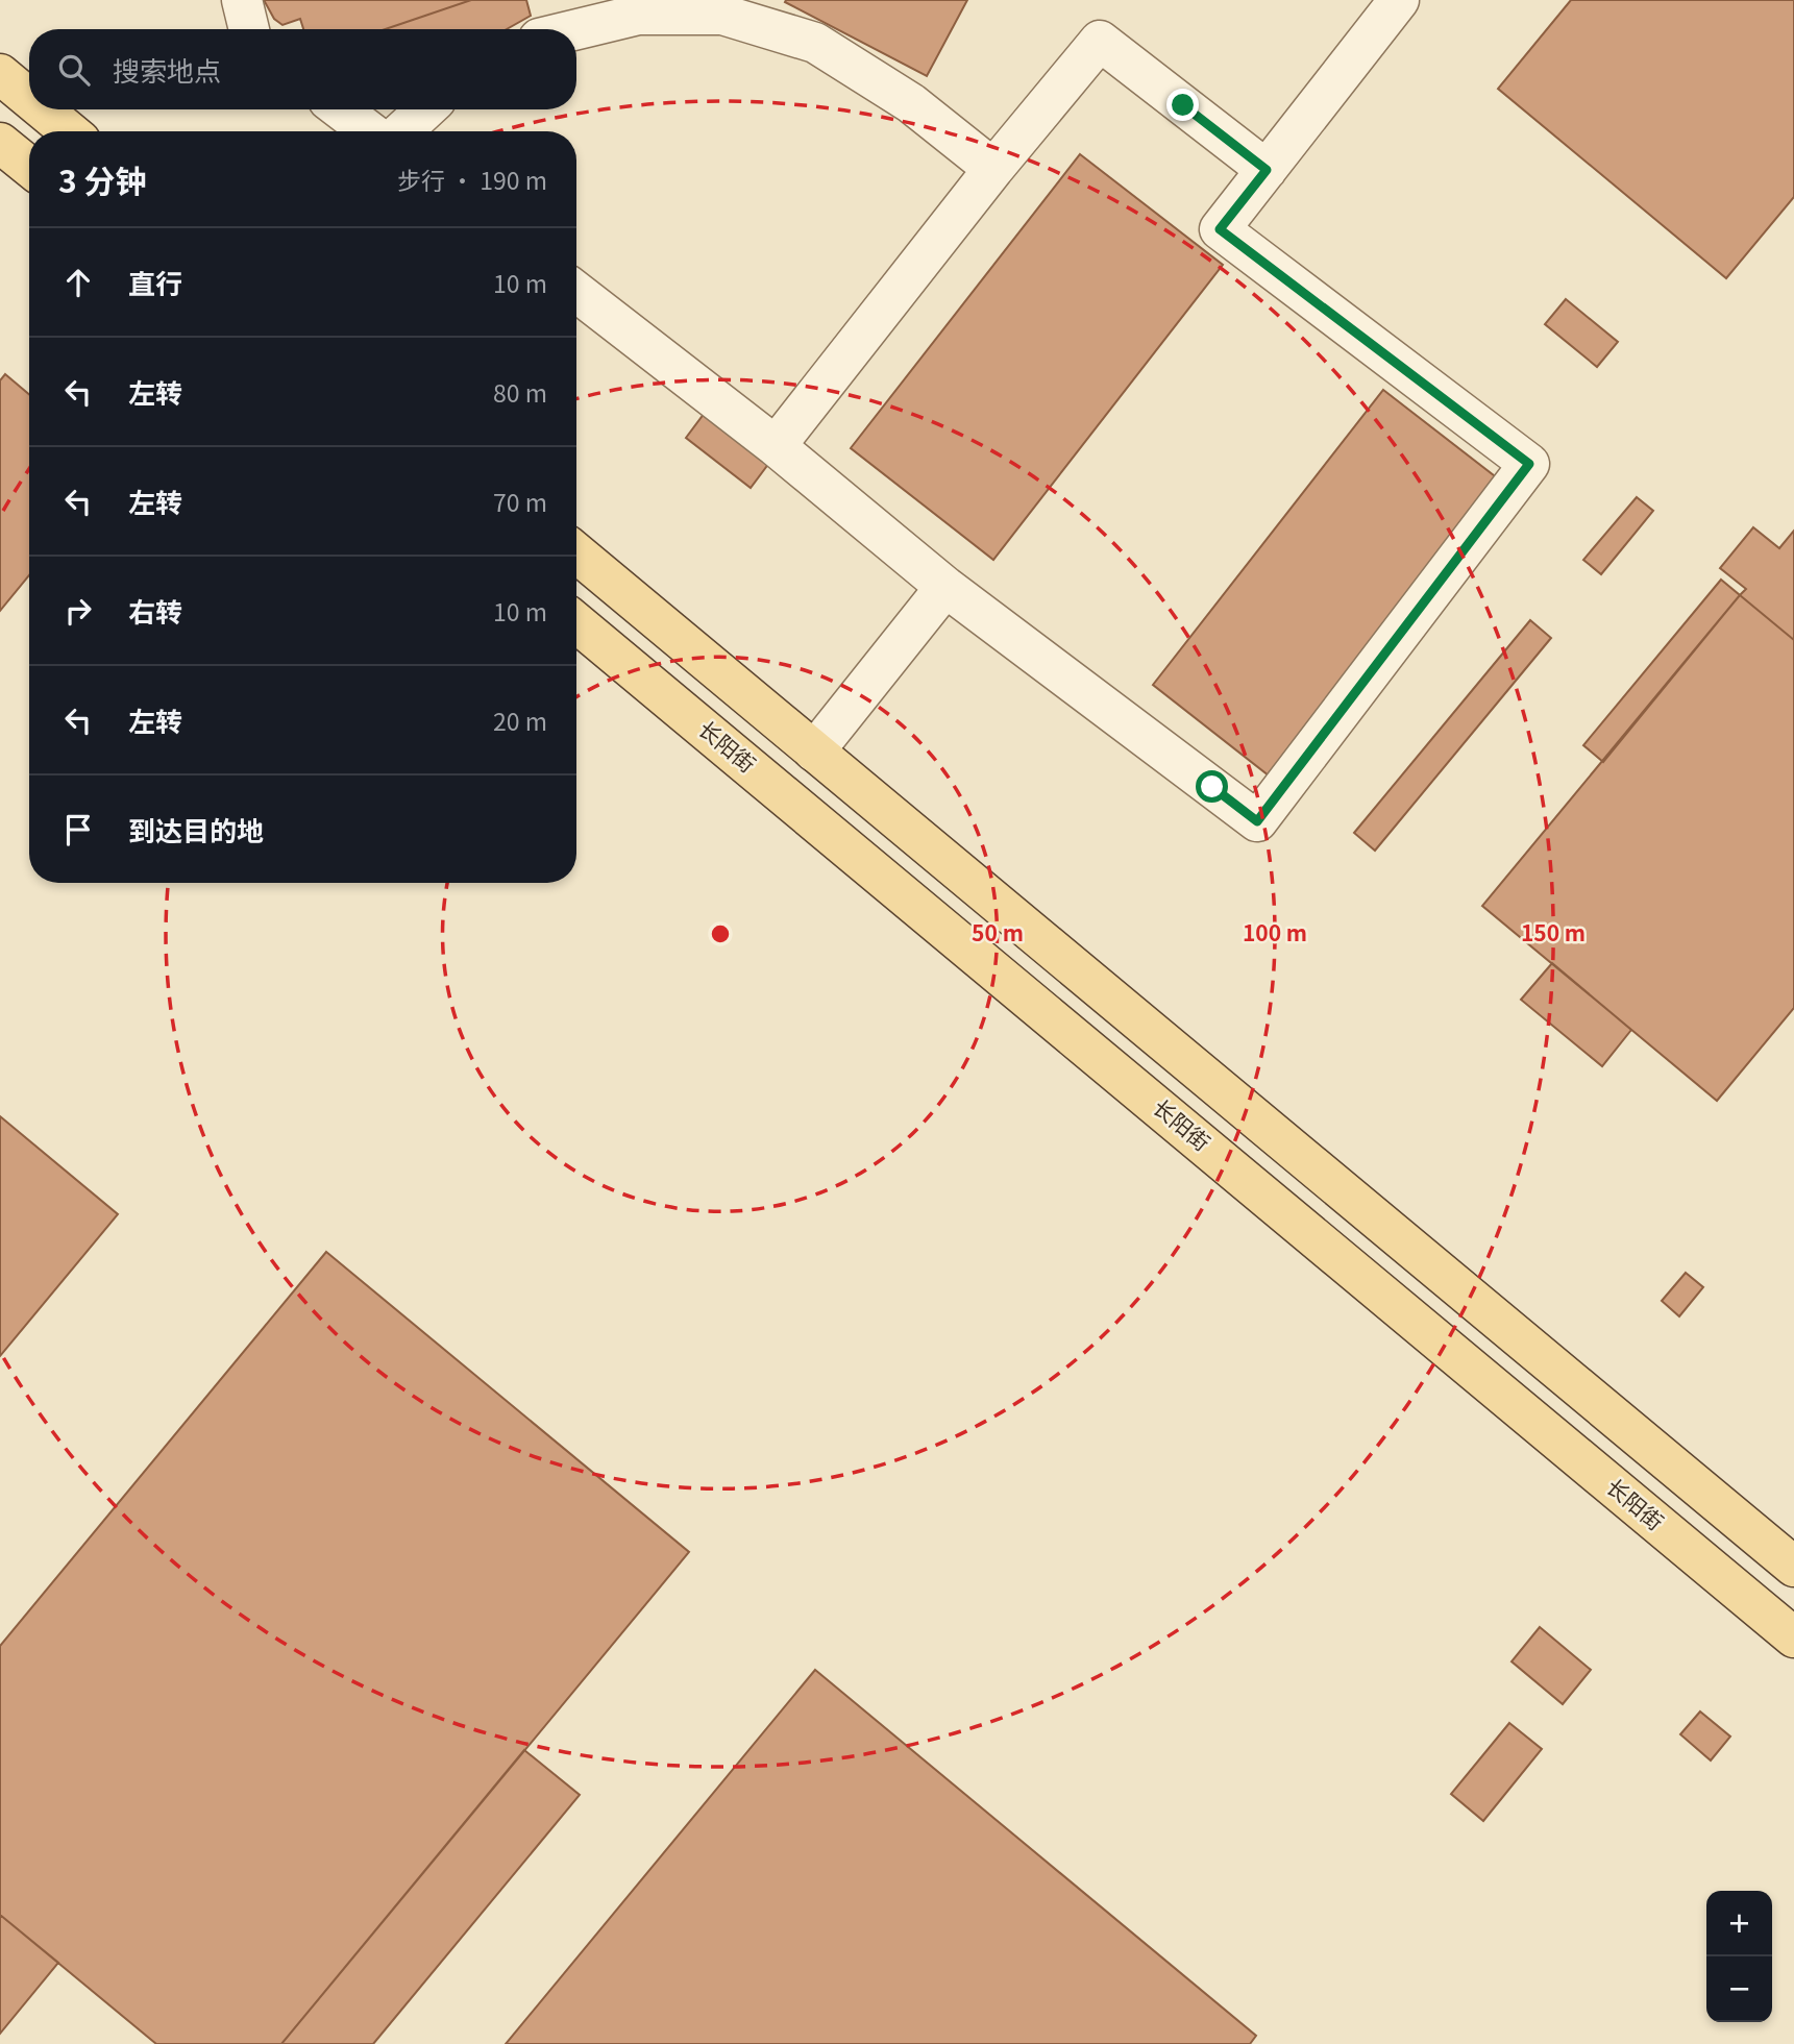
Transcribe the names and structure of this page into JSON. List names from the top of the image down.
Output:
{
  "streets": {
    "main road": ["长阳街"]
  },
  "page": {
    "search": "搜索地点",
    "heading": ["3 分钟", "步行 · 190 m"],
    "list": [
      ["直行", "10 m"],
      ["左转", "80 m"],
      ["左转", "70 m"],
      ["右转", "10 m"],
      ["左转", "20 m"],
      "到达目的地"
    ],
    "map_buttons": ["+", "−"]
  },
  "rings": ["50 m", "100 m", "150 m"]
}
